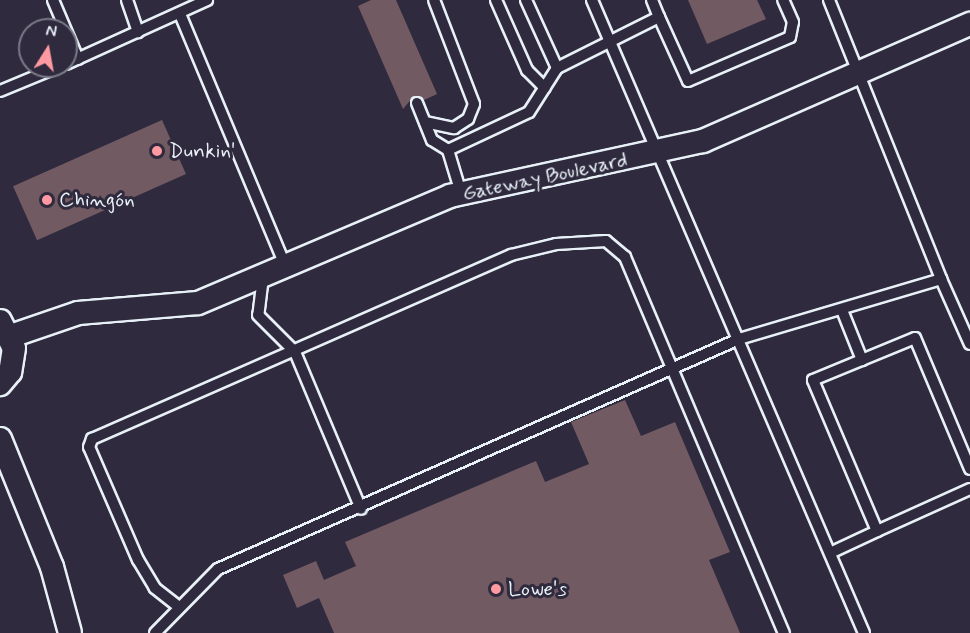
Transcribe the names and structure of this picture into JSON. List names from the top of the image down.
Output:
{
  "streets": {
    "street": ["Gateway Boulevard"]
  },
  "places": ["Dunkin'", "Chingón", "Lowe's"],
  "north": "top"
}
